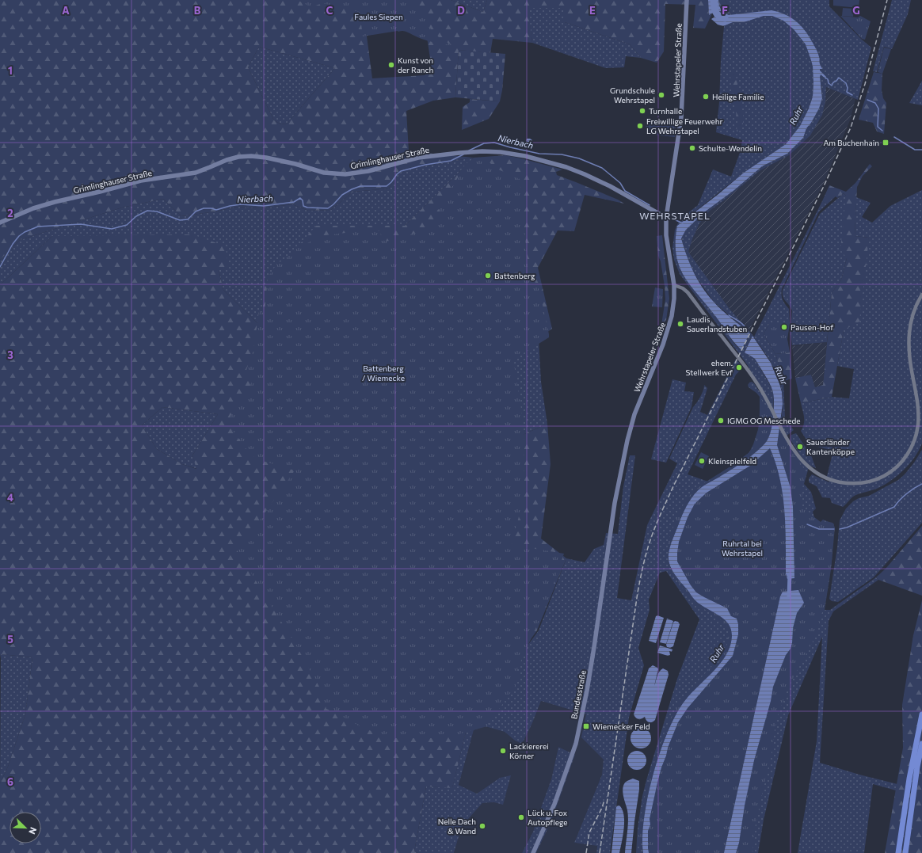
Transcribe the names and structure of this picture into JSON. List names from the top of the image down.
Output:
{
  "streets": {
    "main road": ["Wehrstapeler Straße", "Grimlinghauser Straße", "Bundesstraße"]
  },
  "crossings": [
    ["Wehrstapeler Straße", "Grimlinghauser Straße"],
    ["Wehrstapeler Straße", "Bundesstraße"]
  ],
  "districts": ["WEHRSTAPEL"],
  "water": ["Ruhr", "Nierbach"],
  "parks": ["Faules Siepen", "Battenberg / Wiemecke", "Ruhrtal bei Wehrstapel"],
  "places": {
    "other": [
      "Kunst von der Ranch",
      "Grundschule Wehrstapel",
      "Heilige Familie",
      "Turnhalle",
      "Freiwillige Feuerwehr LG Wehrstapel",
      "Schulte-Wendelin",
      "Battenberg",
      "Laudis Sauerlandstuben",
      "Pausen-Hof",
      "ehem. Stellwerk Evf",
      "IGMG OG Meschede",
      "Sauerländer Kantenköppe",
      "Kleinspielfeld",
      "Lackiererei Körner",
      "Lück u. Fox Autopflege",
      "Nelle Dach & Wand"
    ],
    "transit": ["Am Buchenhain", "Wiemecker Feld"]
  },
  "north": "bottom right",
  "grid": {
    "columns": [
      "A",
      "B",
      "C",
      "D",
      "E",
      "F",
      "G"
    ],
    "rows": [
      "1",
      "2",
      "3",
      "4",
      "5",
      "6"
    ]
  }
}
